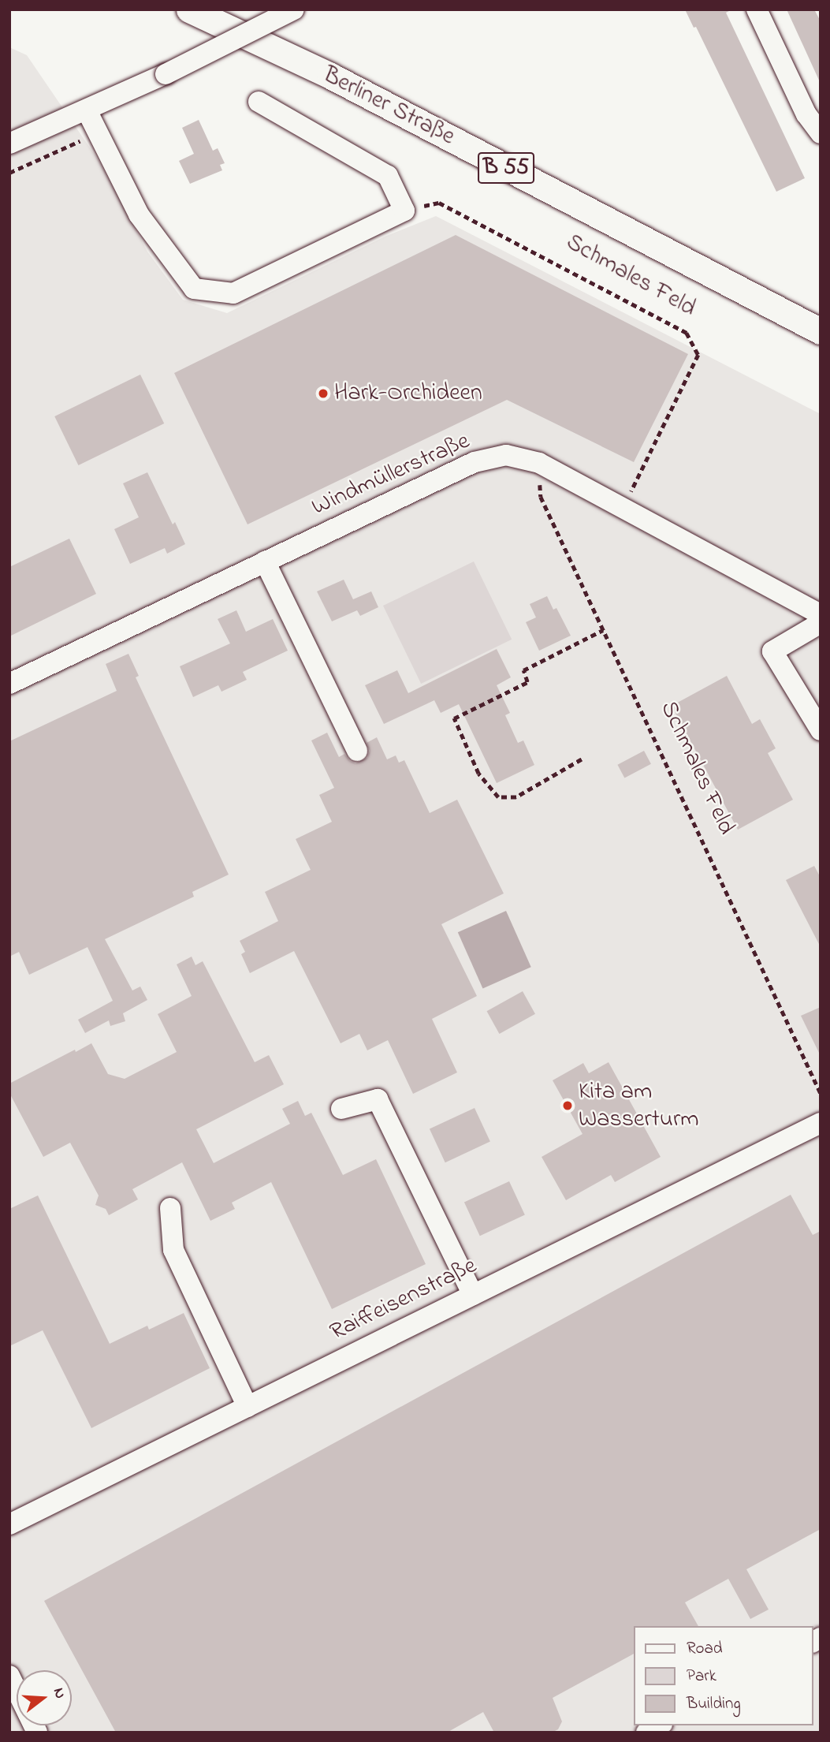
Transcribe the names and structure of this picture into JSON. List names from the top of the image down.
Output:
{
  "streets": {
    "main road": ["Berliner Straße", "B 55"],
    "street": ["Windmüllerstraße", "Raiffeisenstraße"],
    "path": ["Schmales Feld"]
  },
  "crossings": [
    ["Schmales Feld", "Windmüllerstraße"]
  ],
  "places": ["Hark-Orchideen", "Kita am Wasserturm"],
  "legend": ["Road", "Park", "Building"],
  "north": "right"
}
